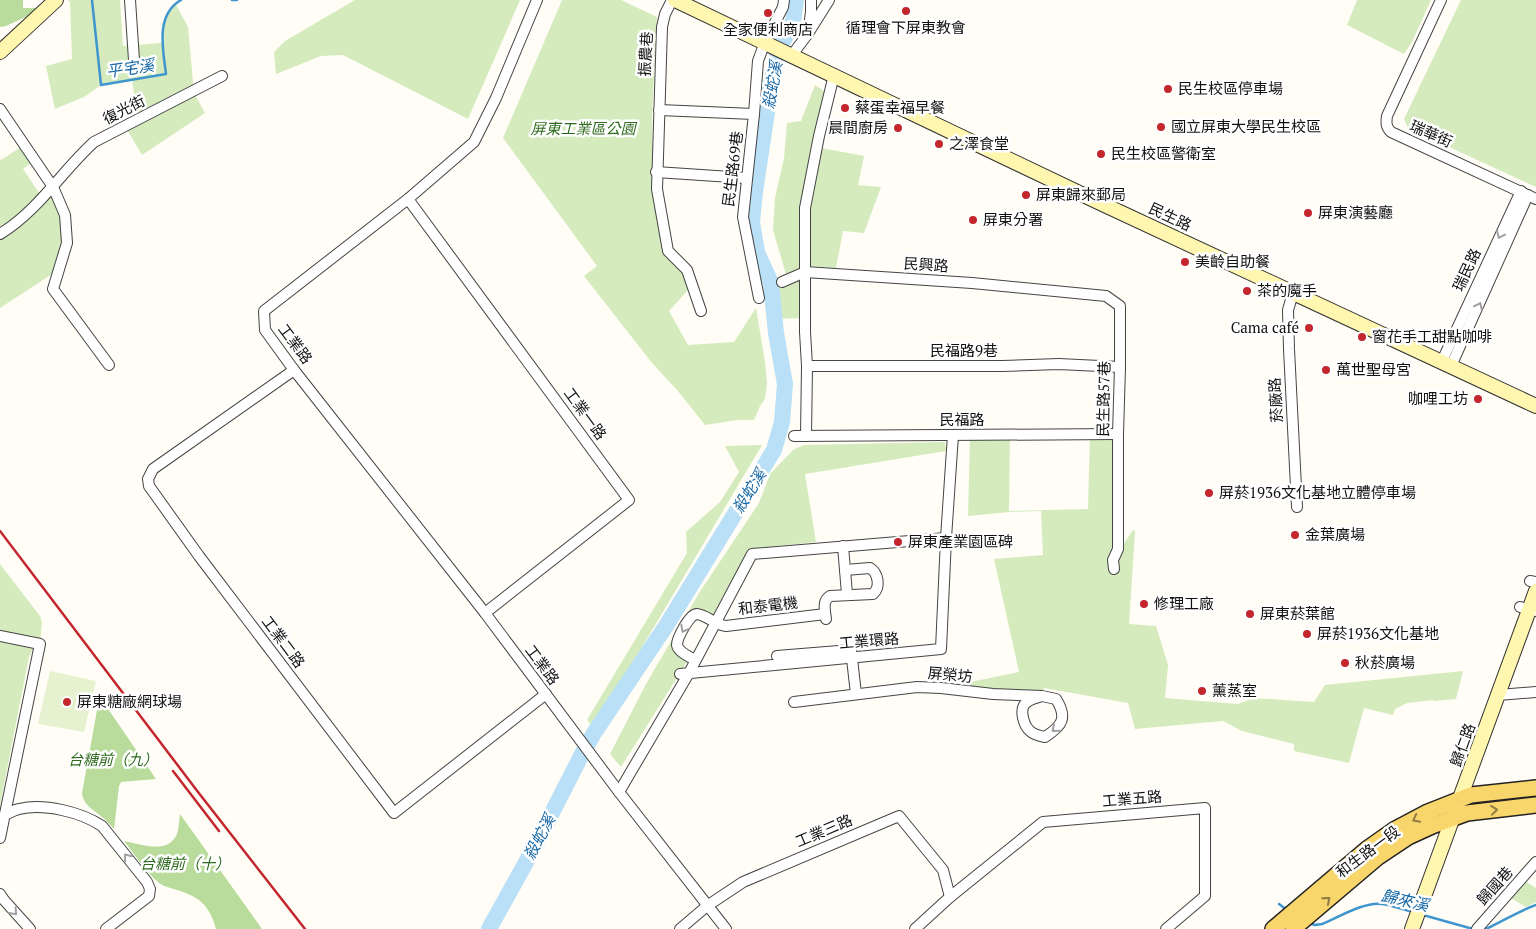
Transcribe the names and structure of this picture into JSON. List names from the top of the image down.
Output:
{
  "streets": {
    "main road": ["和生路一段"],
    "street": [
      "振農巷",
      "復光街",
      "瑞華街",
      "民生路69巷",
      "民生路",
      "民興路",
      "瑞民路",
      "工業路",
      "民福路9巷",
      "民生路57巷",
      "菸廠路",
      "工業一路",
      "民福路",
      "和泰電機",
      "工業環路",
      "工業二路",
      "屏榮坊",
      "歸仁路",
      "工業五路",
      "工業三路",
      "歸國巷"
    ]
  },
  "crossings": [
    ["瑞華街", "瑞民路"],
    ["民生路69巷", "民生路"],
    ["民生路", "瑞民路"],
    ["民生路", "菸廠路"],
    ["民興路", "民生路57巷"],
    ["工業路", "工業一路"],
    ["工業路", "工業二路"],
    ["民福路9巷", "民生路57巷"],
    ["民生路57巷", "民福路"],
    ["民福路", "工業環路"],
    ["歸仁路", "和生路一段"],
    ["工業五路", "工業三路"]
  ],
  "water": ["平宅溪", "殺蛇溪", "歸來溪"],
  "parks": ["屏東工業區公園", "台糖前（九）", "台糖前（十）"],
  "places": [
    "循理會下屏東教會",
    "全家便利商店",
    "民生校區停車場",
    "蔡蛋幸福早餐",
    "國立屏東大學民生校區",
    "晨間廚房",
    "之澤食堂",
    "民生校區警衛室",
    "屏東歸來郵局",
    "屏東演藝廳",
    "屏東分署",
    "美齡自助餐",
    "茶的魔手",
    "Cama café",
    "窗花手工甜點咖啡",
    "萬世聖母宮",
    "咖哩工坊",
    "屏菸1936文化基地立體停車場",
    "金葉廣場",
    "屏東產業園區碑",
    "修理工廠",
    "屏東菸葉館",
    "屏菸1936文化基地",
    "秋菸廣場",
    "薰蒸室",
    "屏東糖廠網球場"
  ]
}
